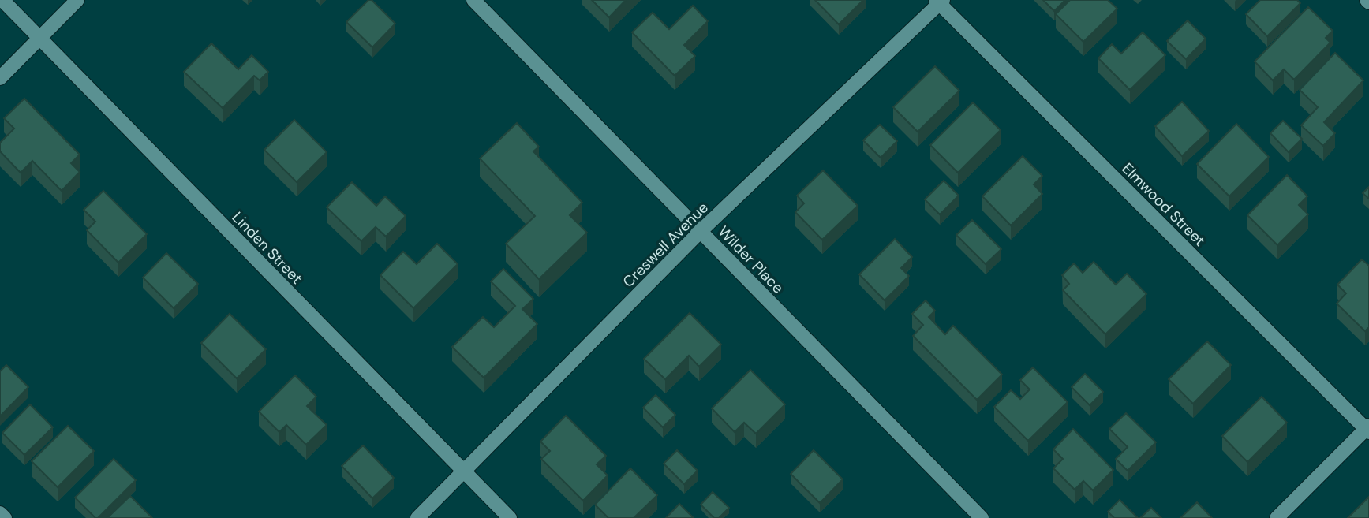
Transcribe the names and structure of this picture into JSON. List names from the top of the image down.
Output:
{
  "streets": {
    "street": [
      "Elmwood Street",
      "Creswell Avenue",
      "Linden Street",
      "Wilder Place"
    ]
  },
  "crossings": [
    ["Elmwood Street", "Creswell Avenue"],
    ["Creswell Avenue", "Linden Street"],
    ["Creswell Avenue", "Wilder Place"]
  ]
}
